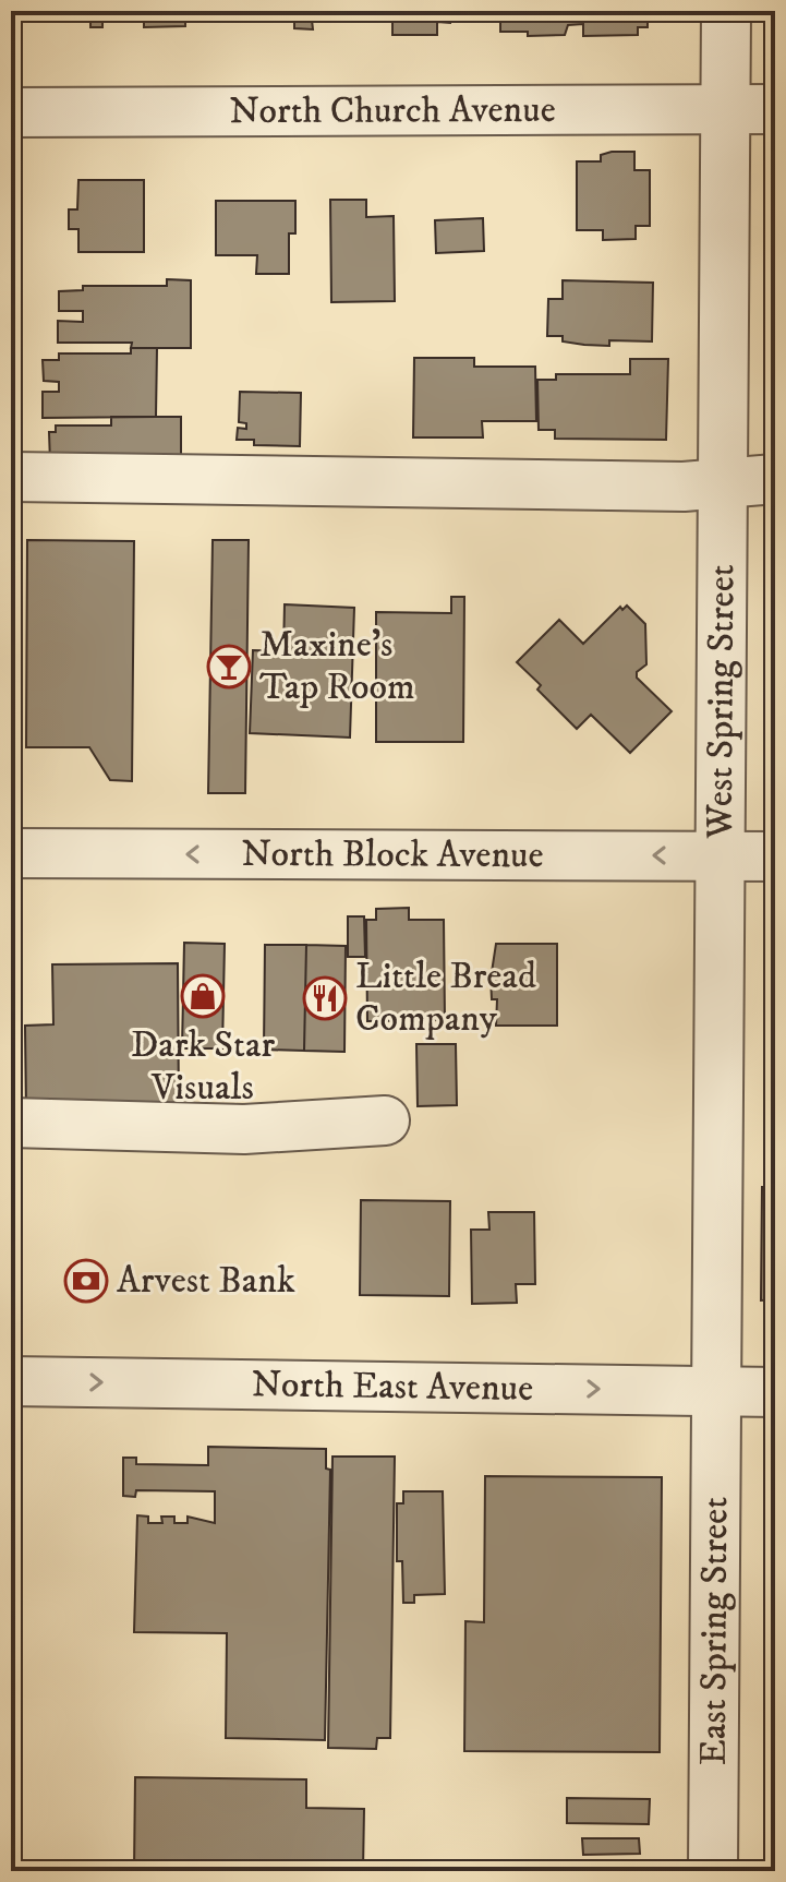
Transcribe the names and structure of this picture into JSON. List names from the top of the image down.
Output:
{
  "streets": {
    "street": [
      "North Church Avenue",
      "West Spring Street",
      "North Block Avenue",
      "North East Avenue",
      "East Spring Street"
    ]
  },
  "crossings": [
    ["North Church Avenue", "West Spring Street"],
    ["West Spring Street", "North Block Avenue"],
    ["West Spring Street", "North East Avenue"],
    ["West Spring Street", "East Spring Street"],
    ["North East Avenue", "East Spring Street"]
  ],
  "places": {
    "bar": ["Maxine's Tap Room"],
    "shop": ["Dark Star Visuals"],
    "restaurant": ["Little Bread Company"],
    "bank": ["Arvest Bank"]
  }
}
